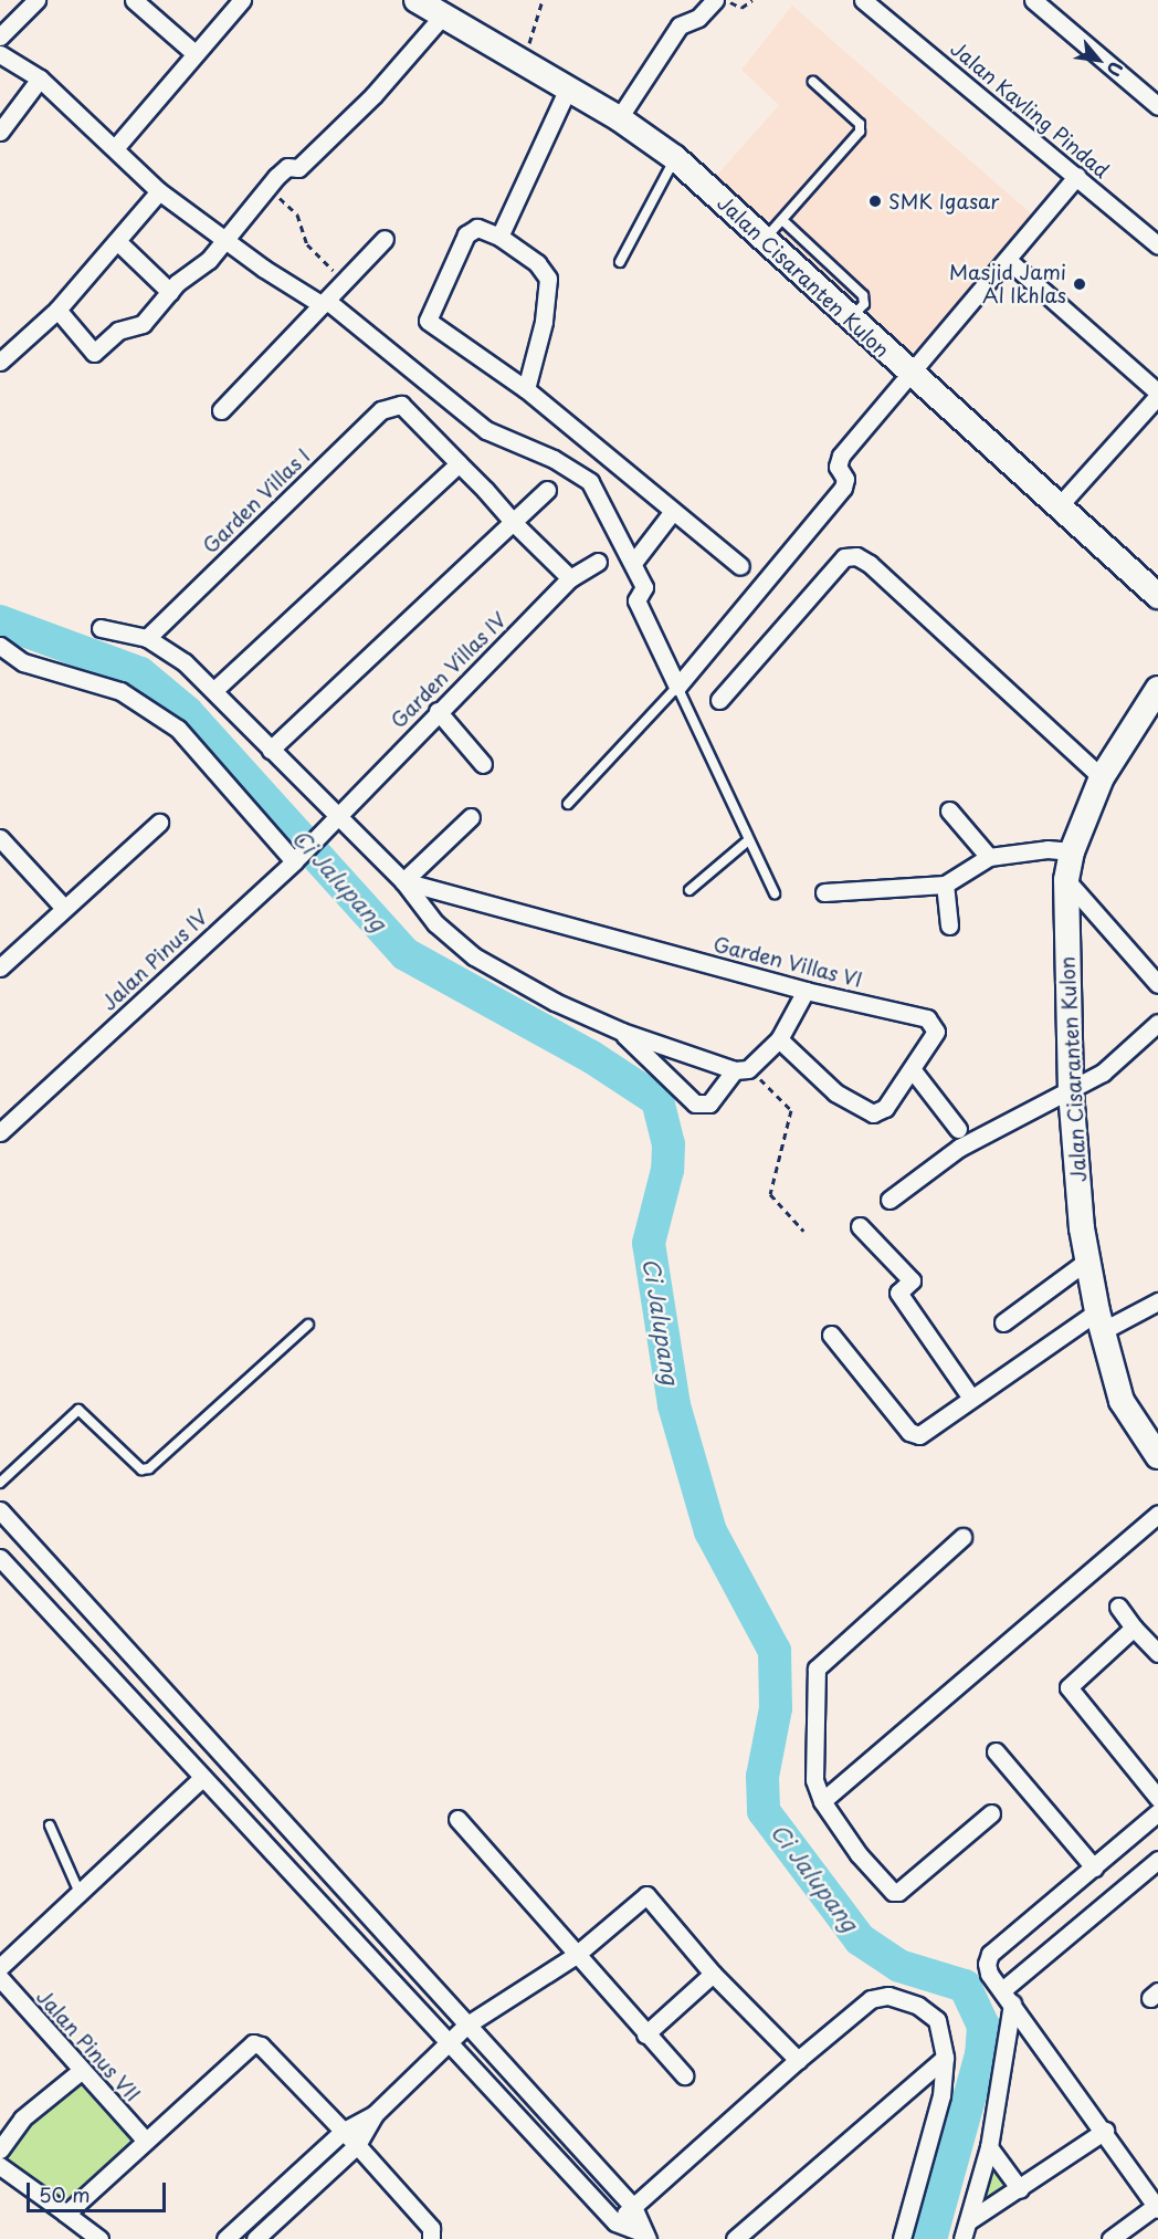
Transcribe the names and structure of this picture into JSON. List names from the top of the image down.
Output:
{
  "streets": {
    "main road": ["Jalan Cisaranten Kulon"],
    "street": [
      "Jalan Kavling Pindad",
      "Garden Villas I",
      "Garden Villas IV",
      "Jalan Pinus IV",
      "Garden Villas VI",
      "Jalan Pinus VII"
    ]
  },
  "crossings": [
    ["Garden Villas IV", "Jalan Pinus IV"]
  ],
  "water": ["Ci Jalupang"],
  "places": ["SMK Igasar", "Masjid Jami Al Ikhlas"],
  "scale_bar": "50 m",
  "north": "bottom right"
}
